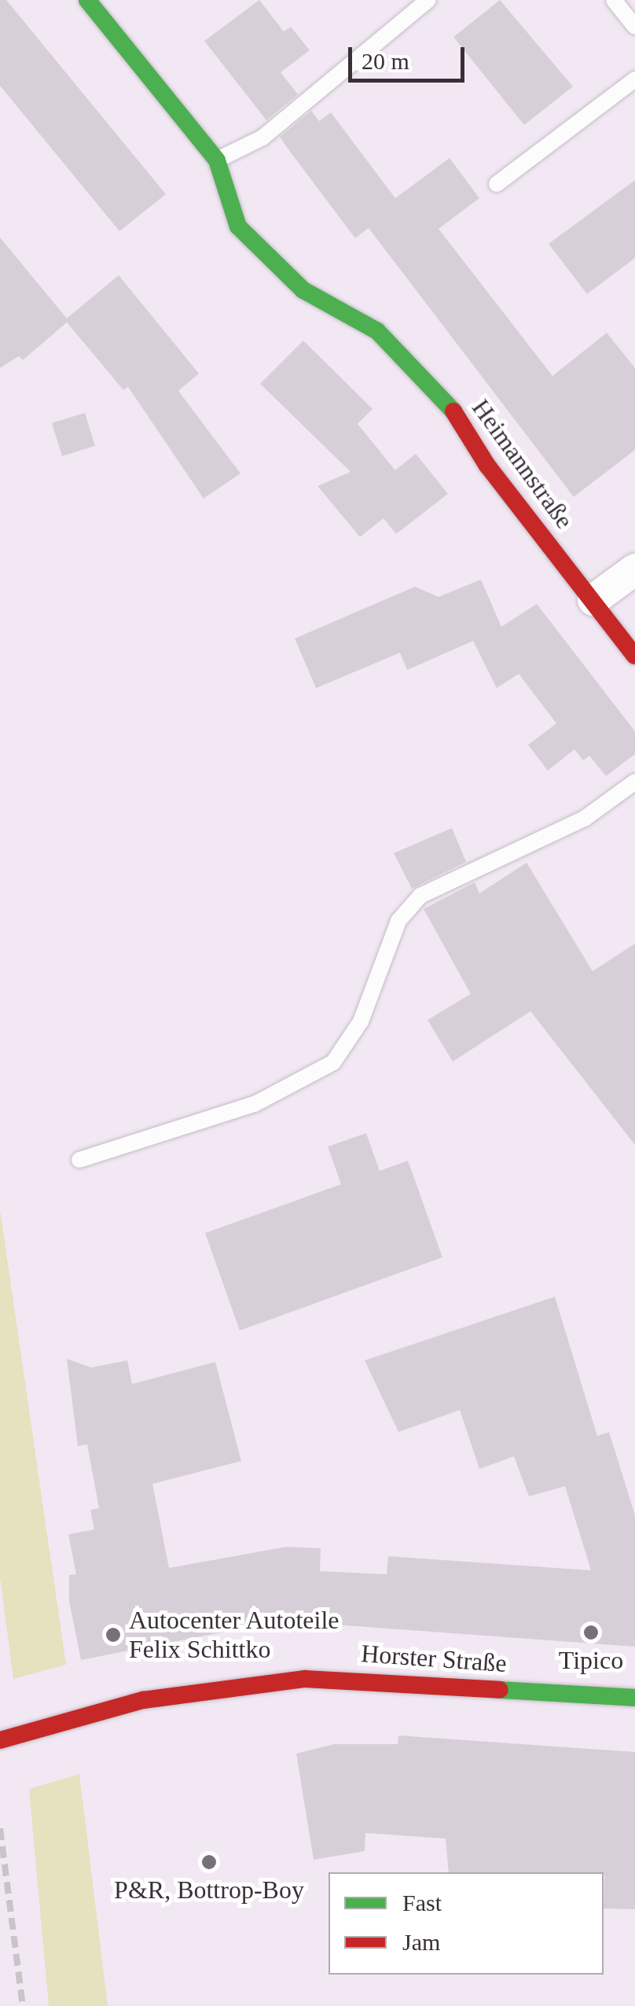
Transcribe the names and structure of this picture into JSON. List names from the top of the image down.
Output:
{
  "streets": {
    "street": ["Heimannstraße", "Horster Straße"]
  },
  "places": ["Tipico", "Autocenter Autoteile Felix Schittko", "P&R, Bottrop-Boy"],
  "legend": ["Fast", "Jam"],
  "scale_bar": "20 m"
}
